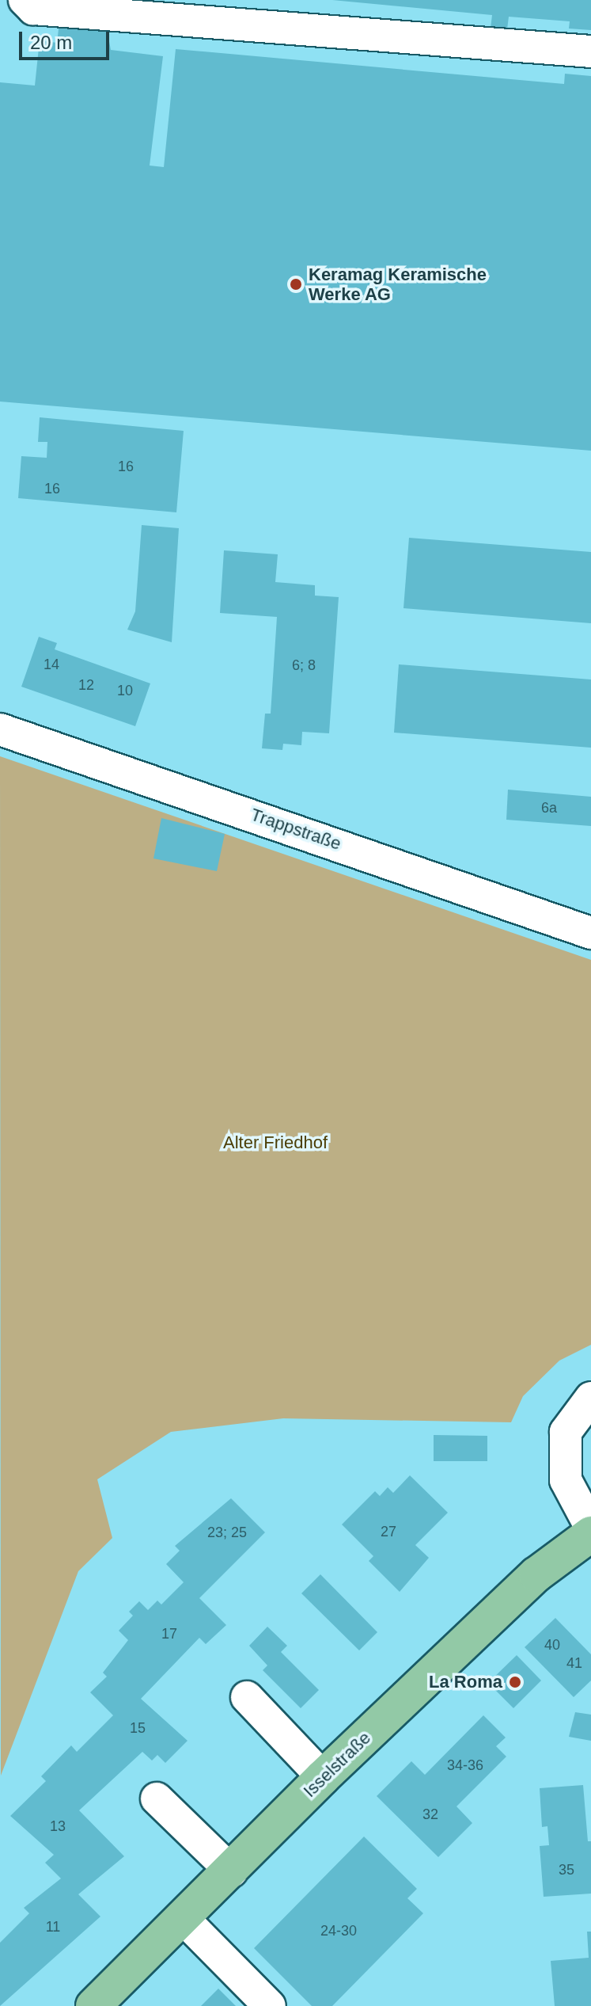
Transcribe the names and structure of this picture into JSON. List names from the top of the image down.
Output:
{
  "streets": {
    "main road": ["Isselstraße"],
    "street": ["Trappstraße"]
  },
  "parks": ["Alter Friedhof"],
  "places": ["Keramag Keramische Werke AG", "La Roma"],
  "house_numbers": [
    "16",
    "16",
    "14",
    "6; 8",
    "12",
    "10",
    "6a",
    "27",
    "23; 25",
    "17",
    "40",
    "41",
    "15",
    "34-36",
    "32",
    "13",
    "35",
    "11",
    "24-30"
  ],
  "scale_bar": "20 m"
}
